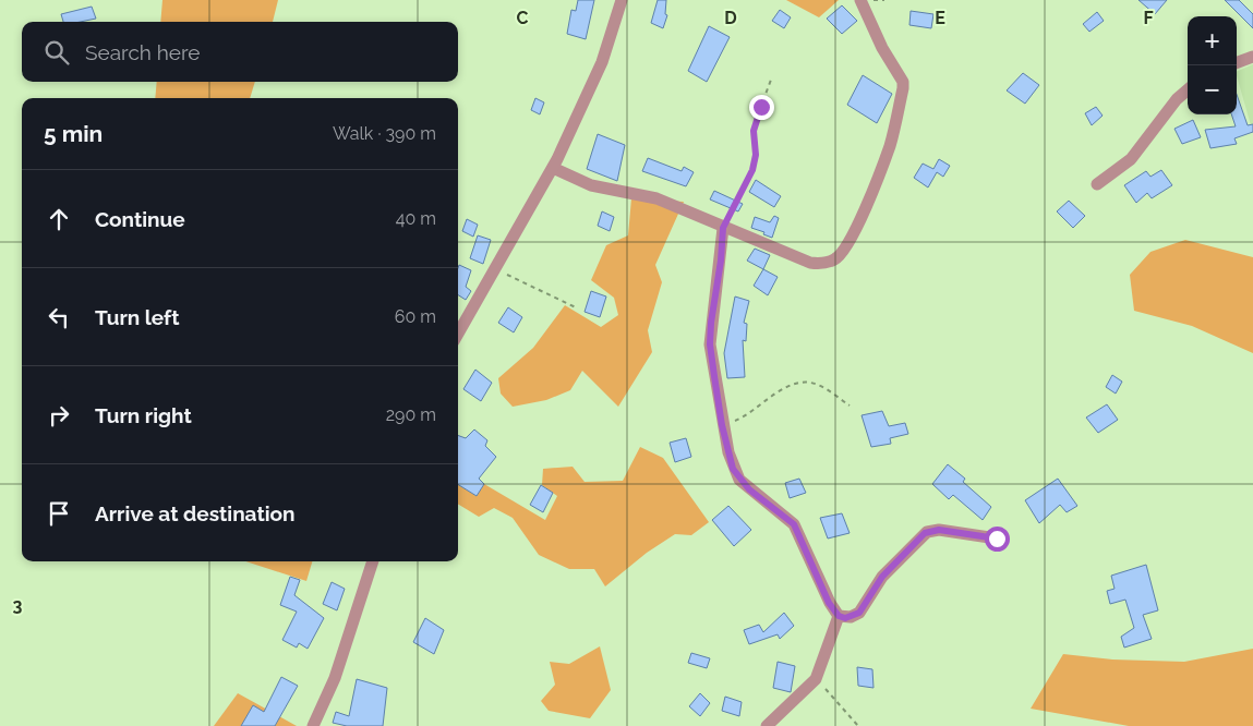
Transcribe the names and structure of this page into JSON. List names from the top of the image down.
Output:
{
  "page": {
    "map_buttons": ["+", "−"],
    "search": "Search here",
    "heading": ["5 min", "Walk · 390 m"],
    "list": [
      ["Continue", "40 m"],
      ["Turn left", "60 m"],
      ["Turn right", "290 m"],
      "Arrive at destination"
    ]
  },
  "grid": {
    "columns": [
      "C",
      "D",
      "E",
      "F"
    ],
    "rows": ["3"]
  }
}
